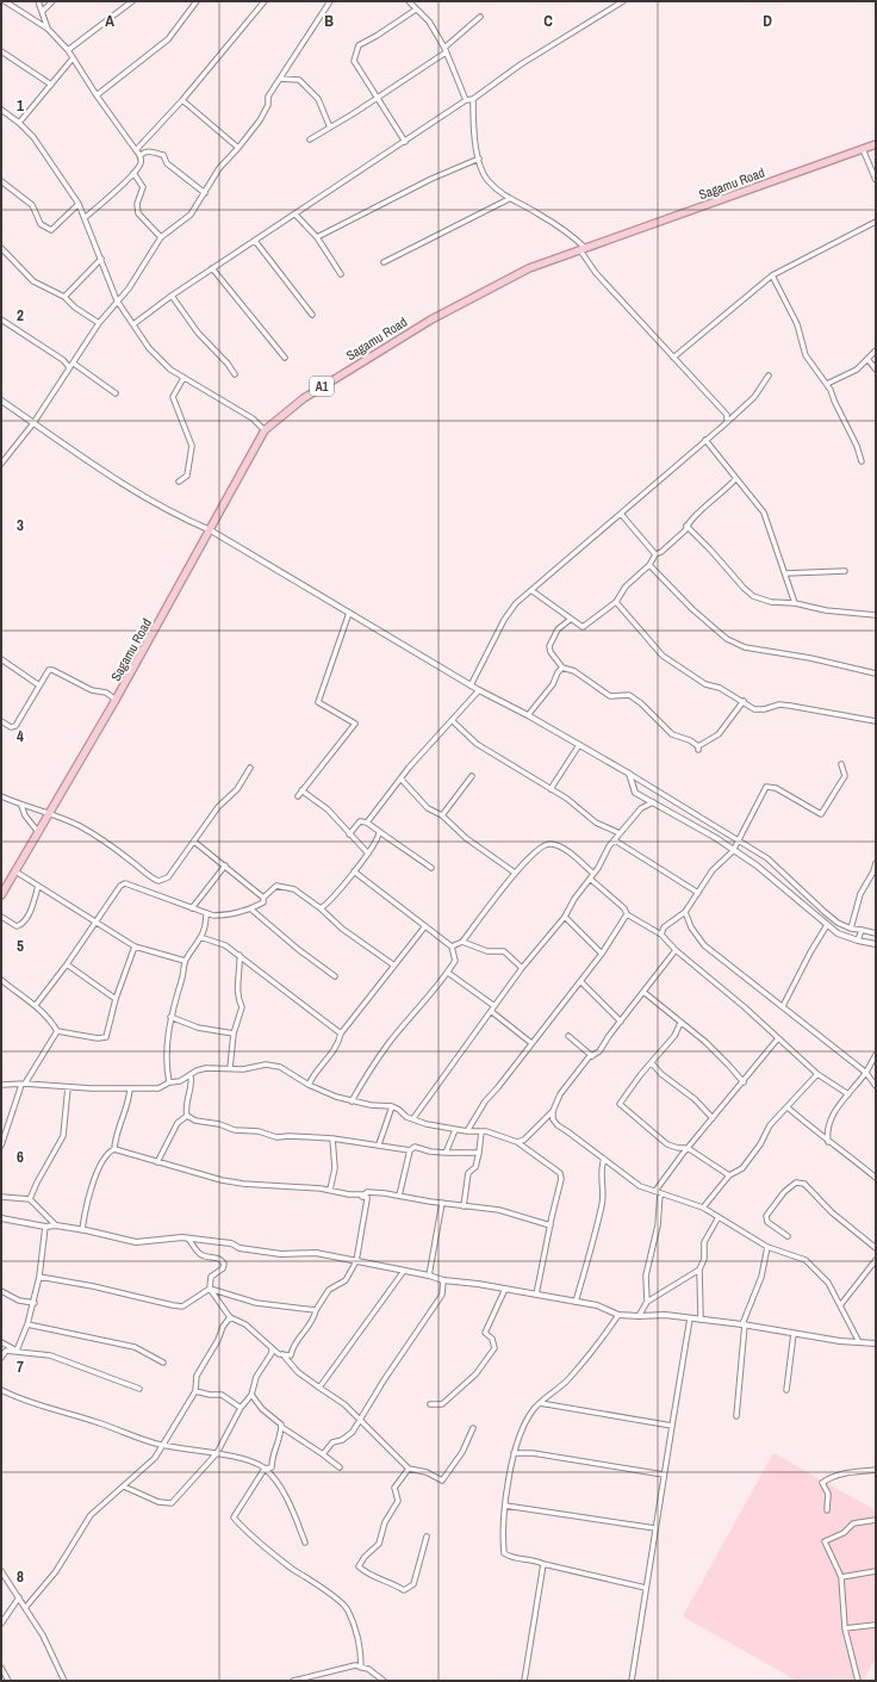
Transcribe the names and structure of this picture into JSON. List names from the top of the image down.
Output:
{
  "streets": {
    "highway": ["Sagamu Road", "A1"]
  },
  "grid": {
    "columns": [
      "A",
      "B",
      "C",
      "D"
    ],
    "rows": [
      "1",
      "2",
      "3",
      "4",
      "5",
      "6",
      "7",
      "8"
    ]
  }
}
